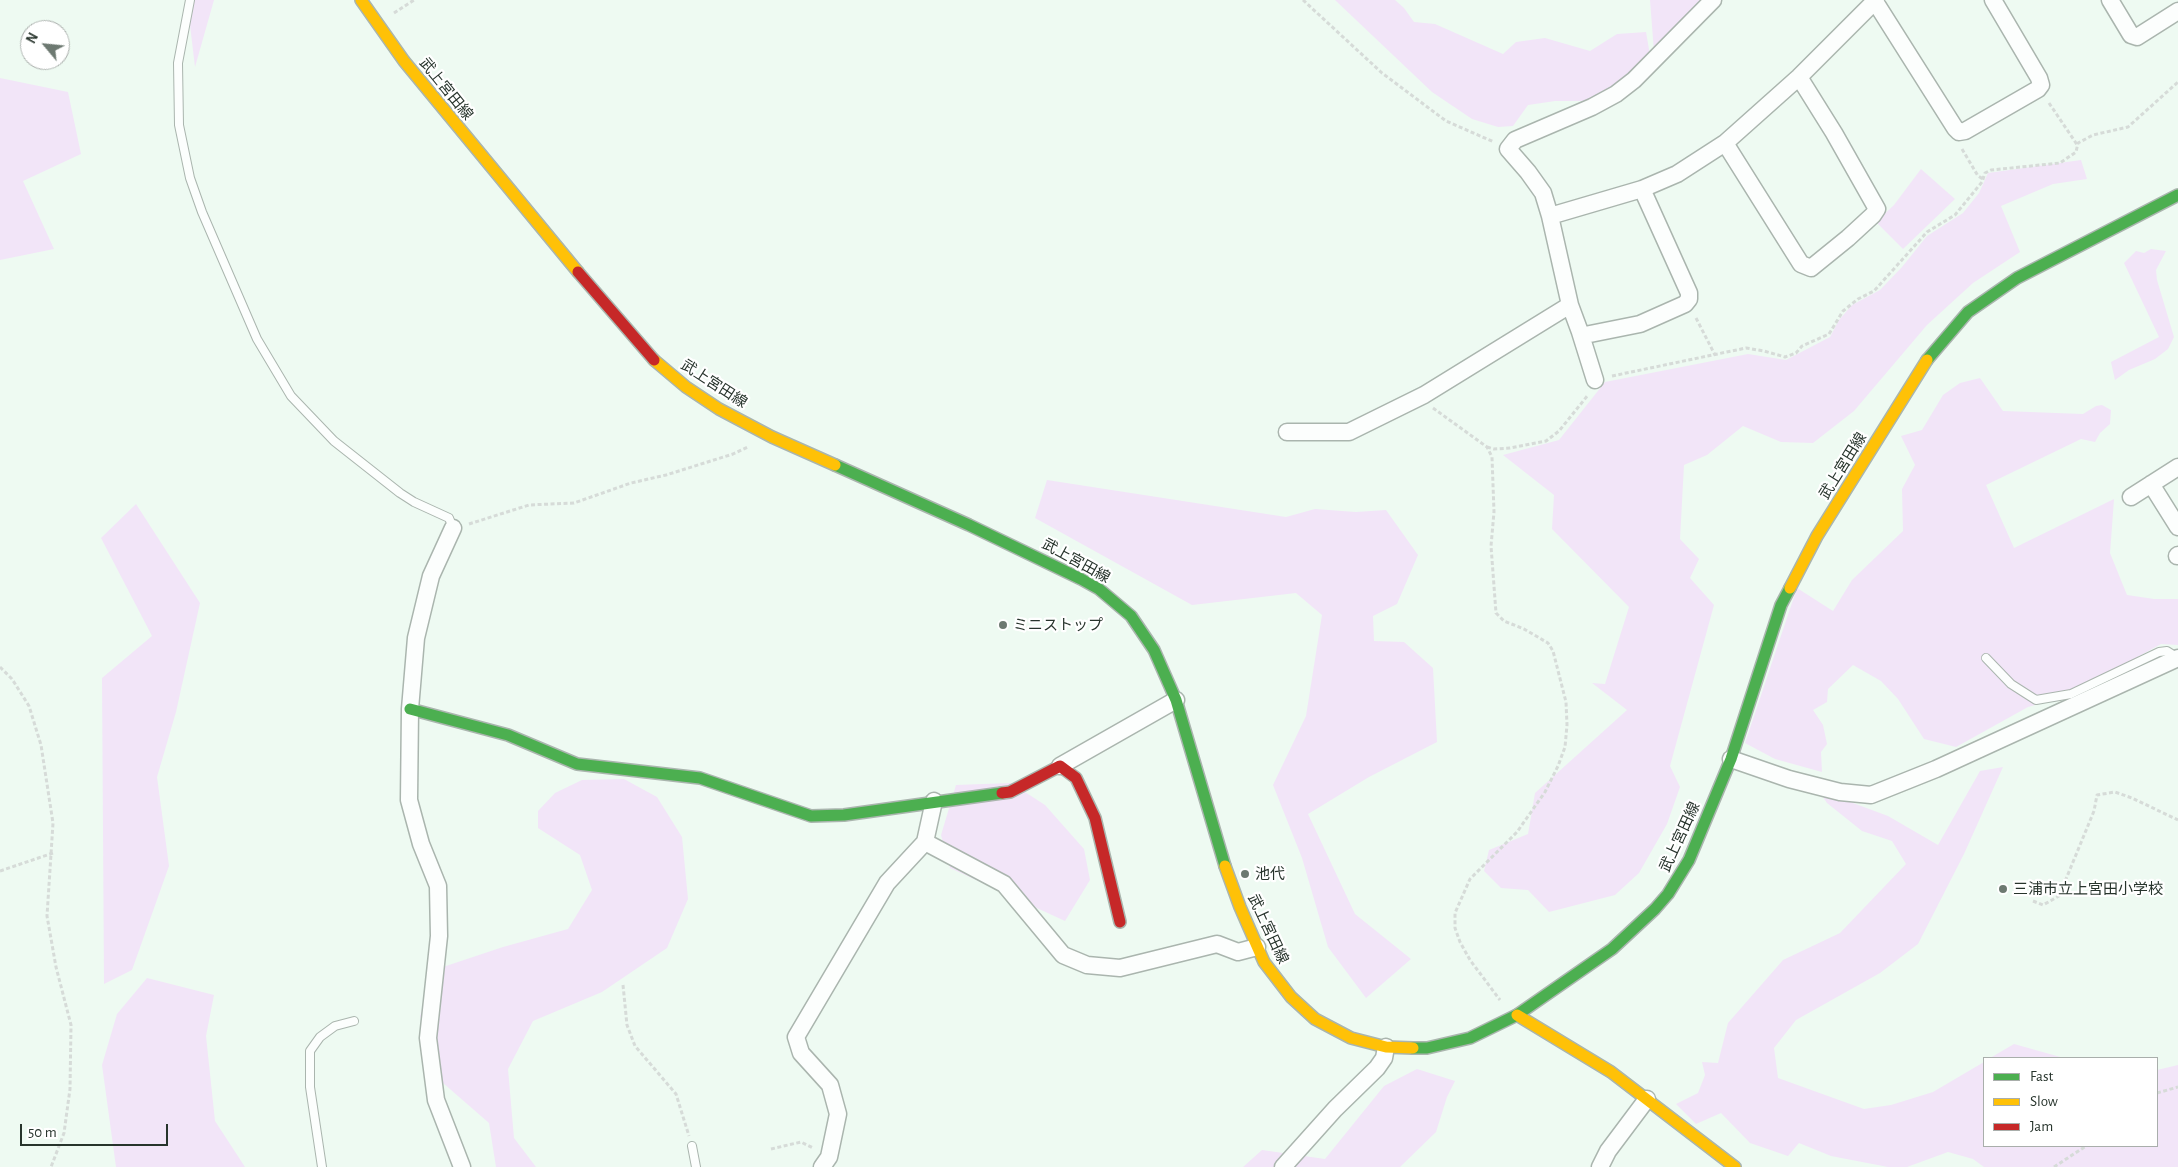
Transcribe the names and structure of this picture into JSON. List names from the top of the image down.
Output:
{
  "streets": {
    "main road": ["武上宮田線"]
  },
  "places": ["ミニストップ", "池代", "三浦市立上宮田小学校"],
  "legend": ["Fast", "Slow", "Jam"],
  "scale_bar": "50 m",
  "north": "top left"
}
